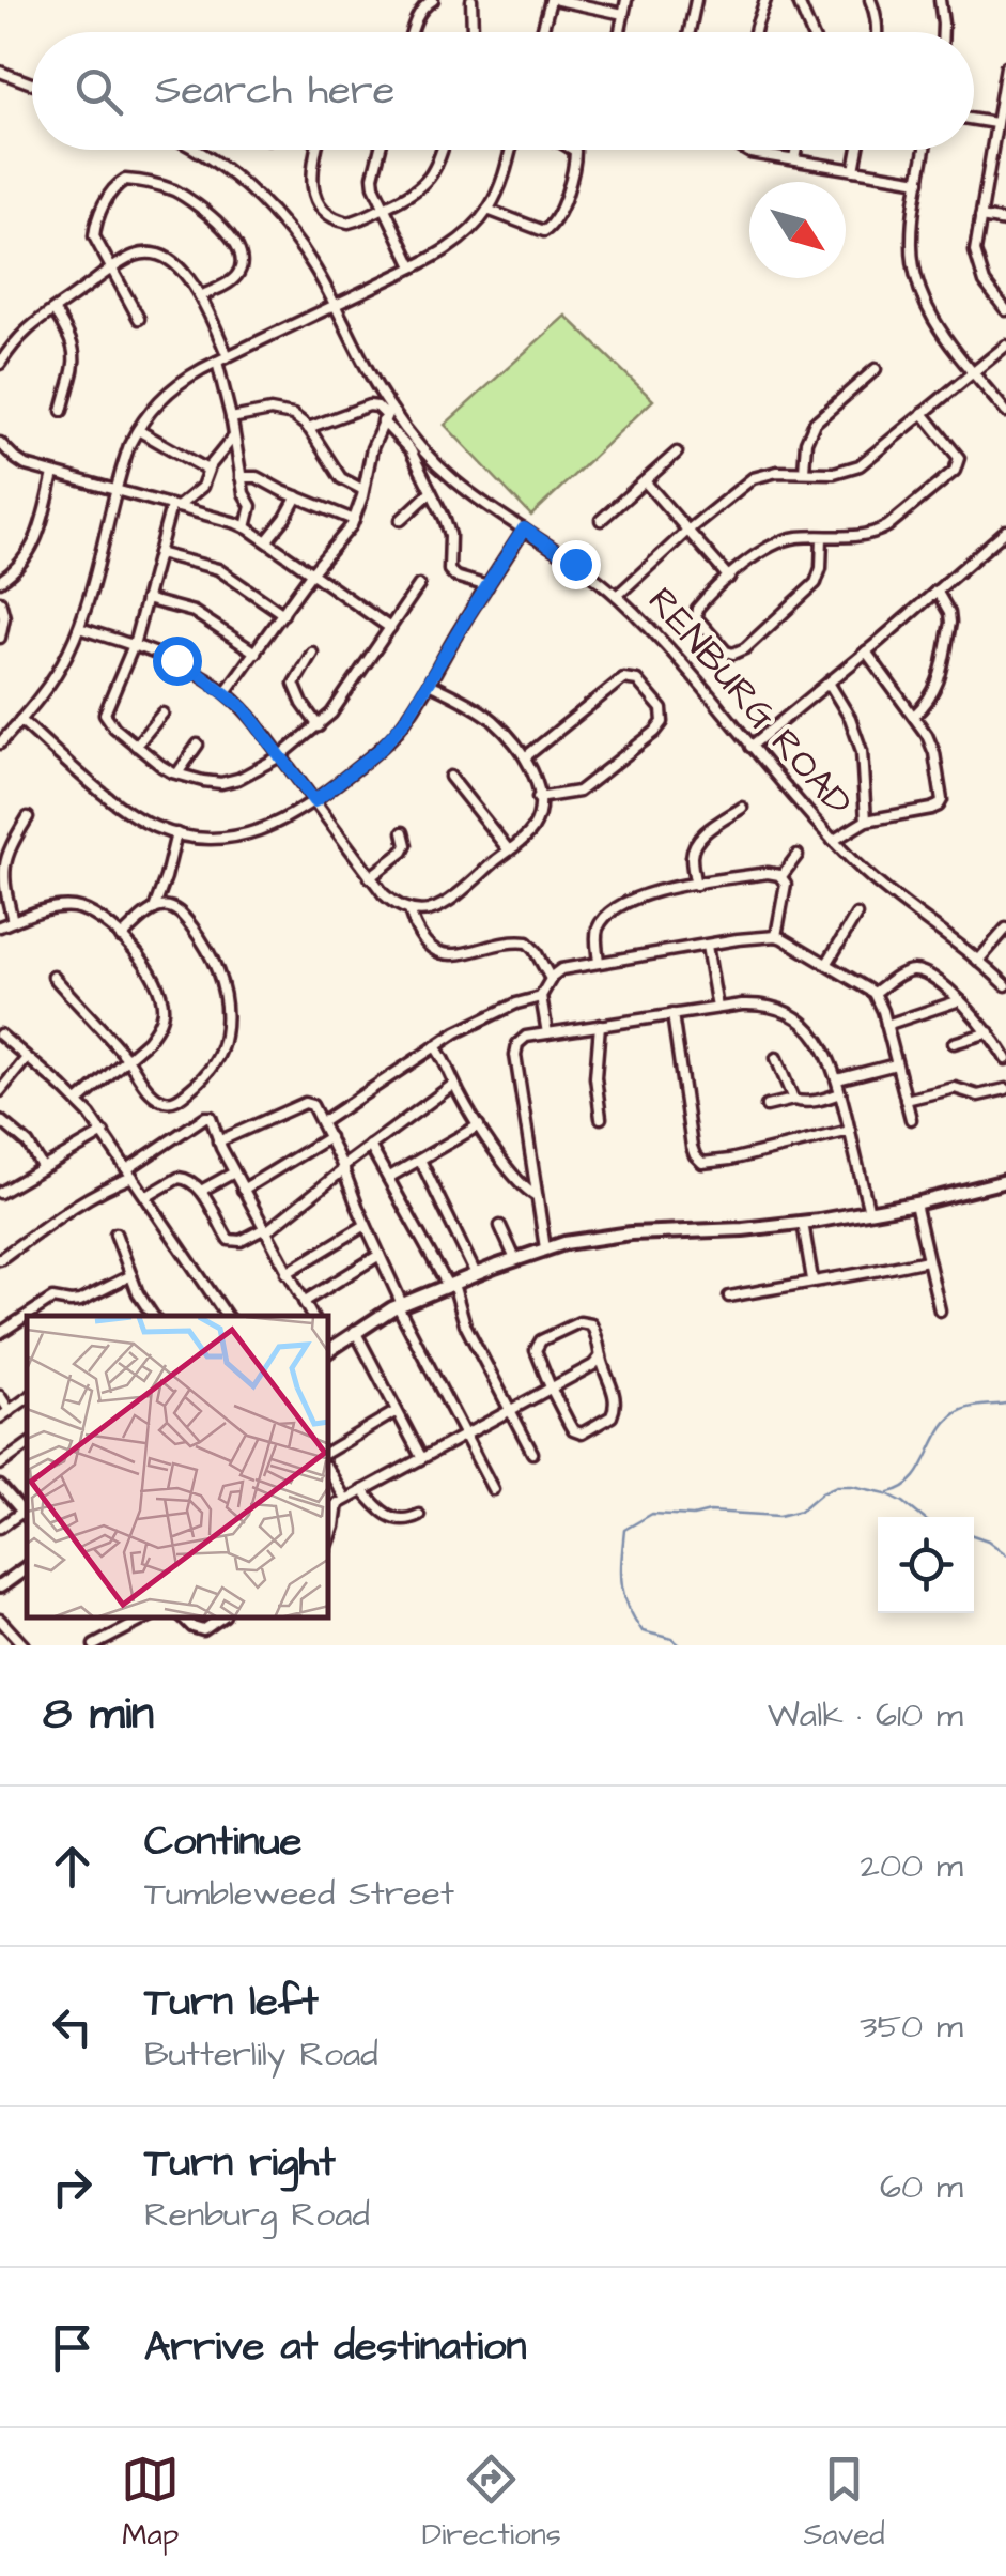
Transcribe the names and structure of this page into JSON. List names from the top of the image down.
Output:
{
  "streets": {
    "street": ["RENBURG ROAD"]
  },
  "north": "bottom right",
  "page": {
    "search": "Search here",
    "heading": ["8 min", "Walk · 610 m"],
    "list": [
      ["Continue", "Tumbleweed Street", "200 m"],
      ["Turn left", "Butterlily Road", "350 m"],
      ["Turn right", "Renburg Road", "60 m"],
      "Arrive at destination"
    ],
    "nav": ["Map", "Directions", "Saved"]
  }
}
